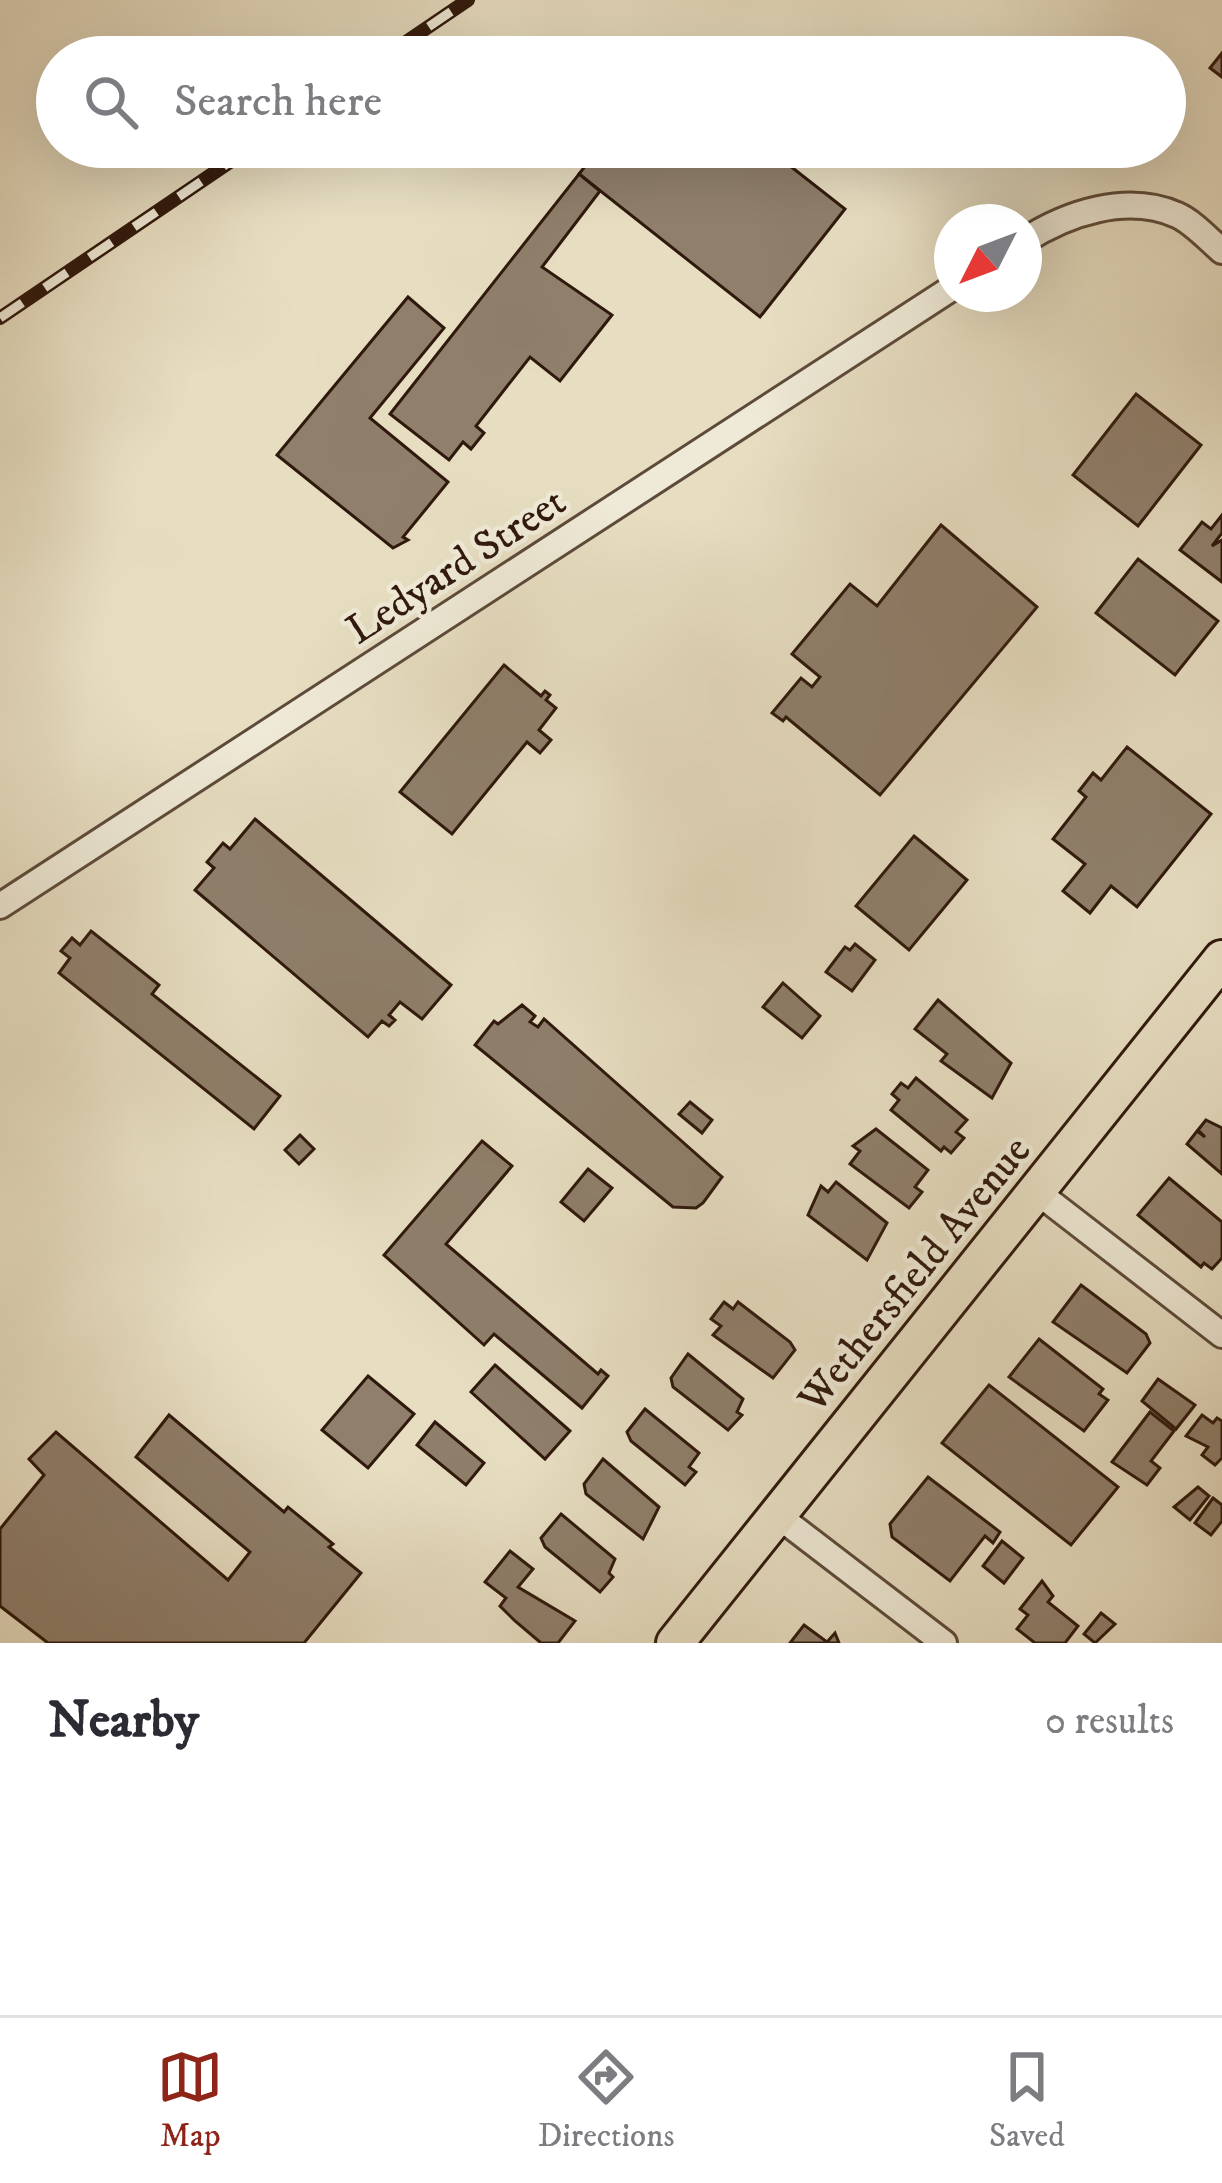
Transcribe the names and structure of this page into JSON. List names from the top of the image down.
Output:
{
  "streets": {
    "main road": ["Wethersfield Avenue"],
    "street": ["Ledyard Street"]
  },
  "north": "bottom left",
  "page": {
    "search": "Search here",
    "heading": ["Nearby", "0 results"],
    "nav": ["Map", "Directions", "Saved"]
  }
}
